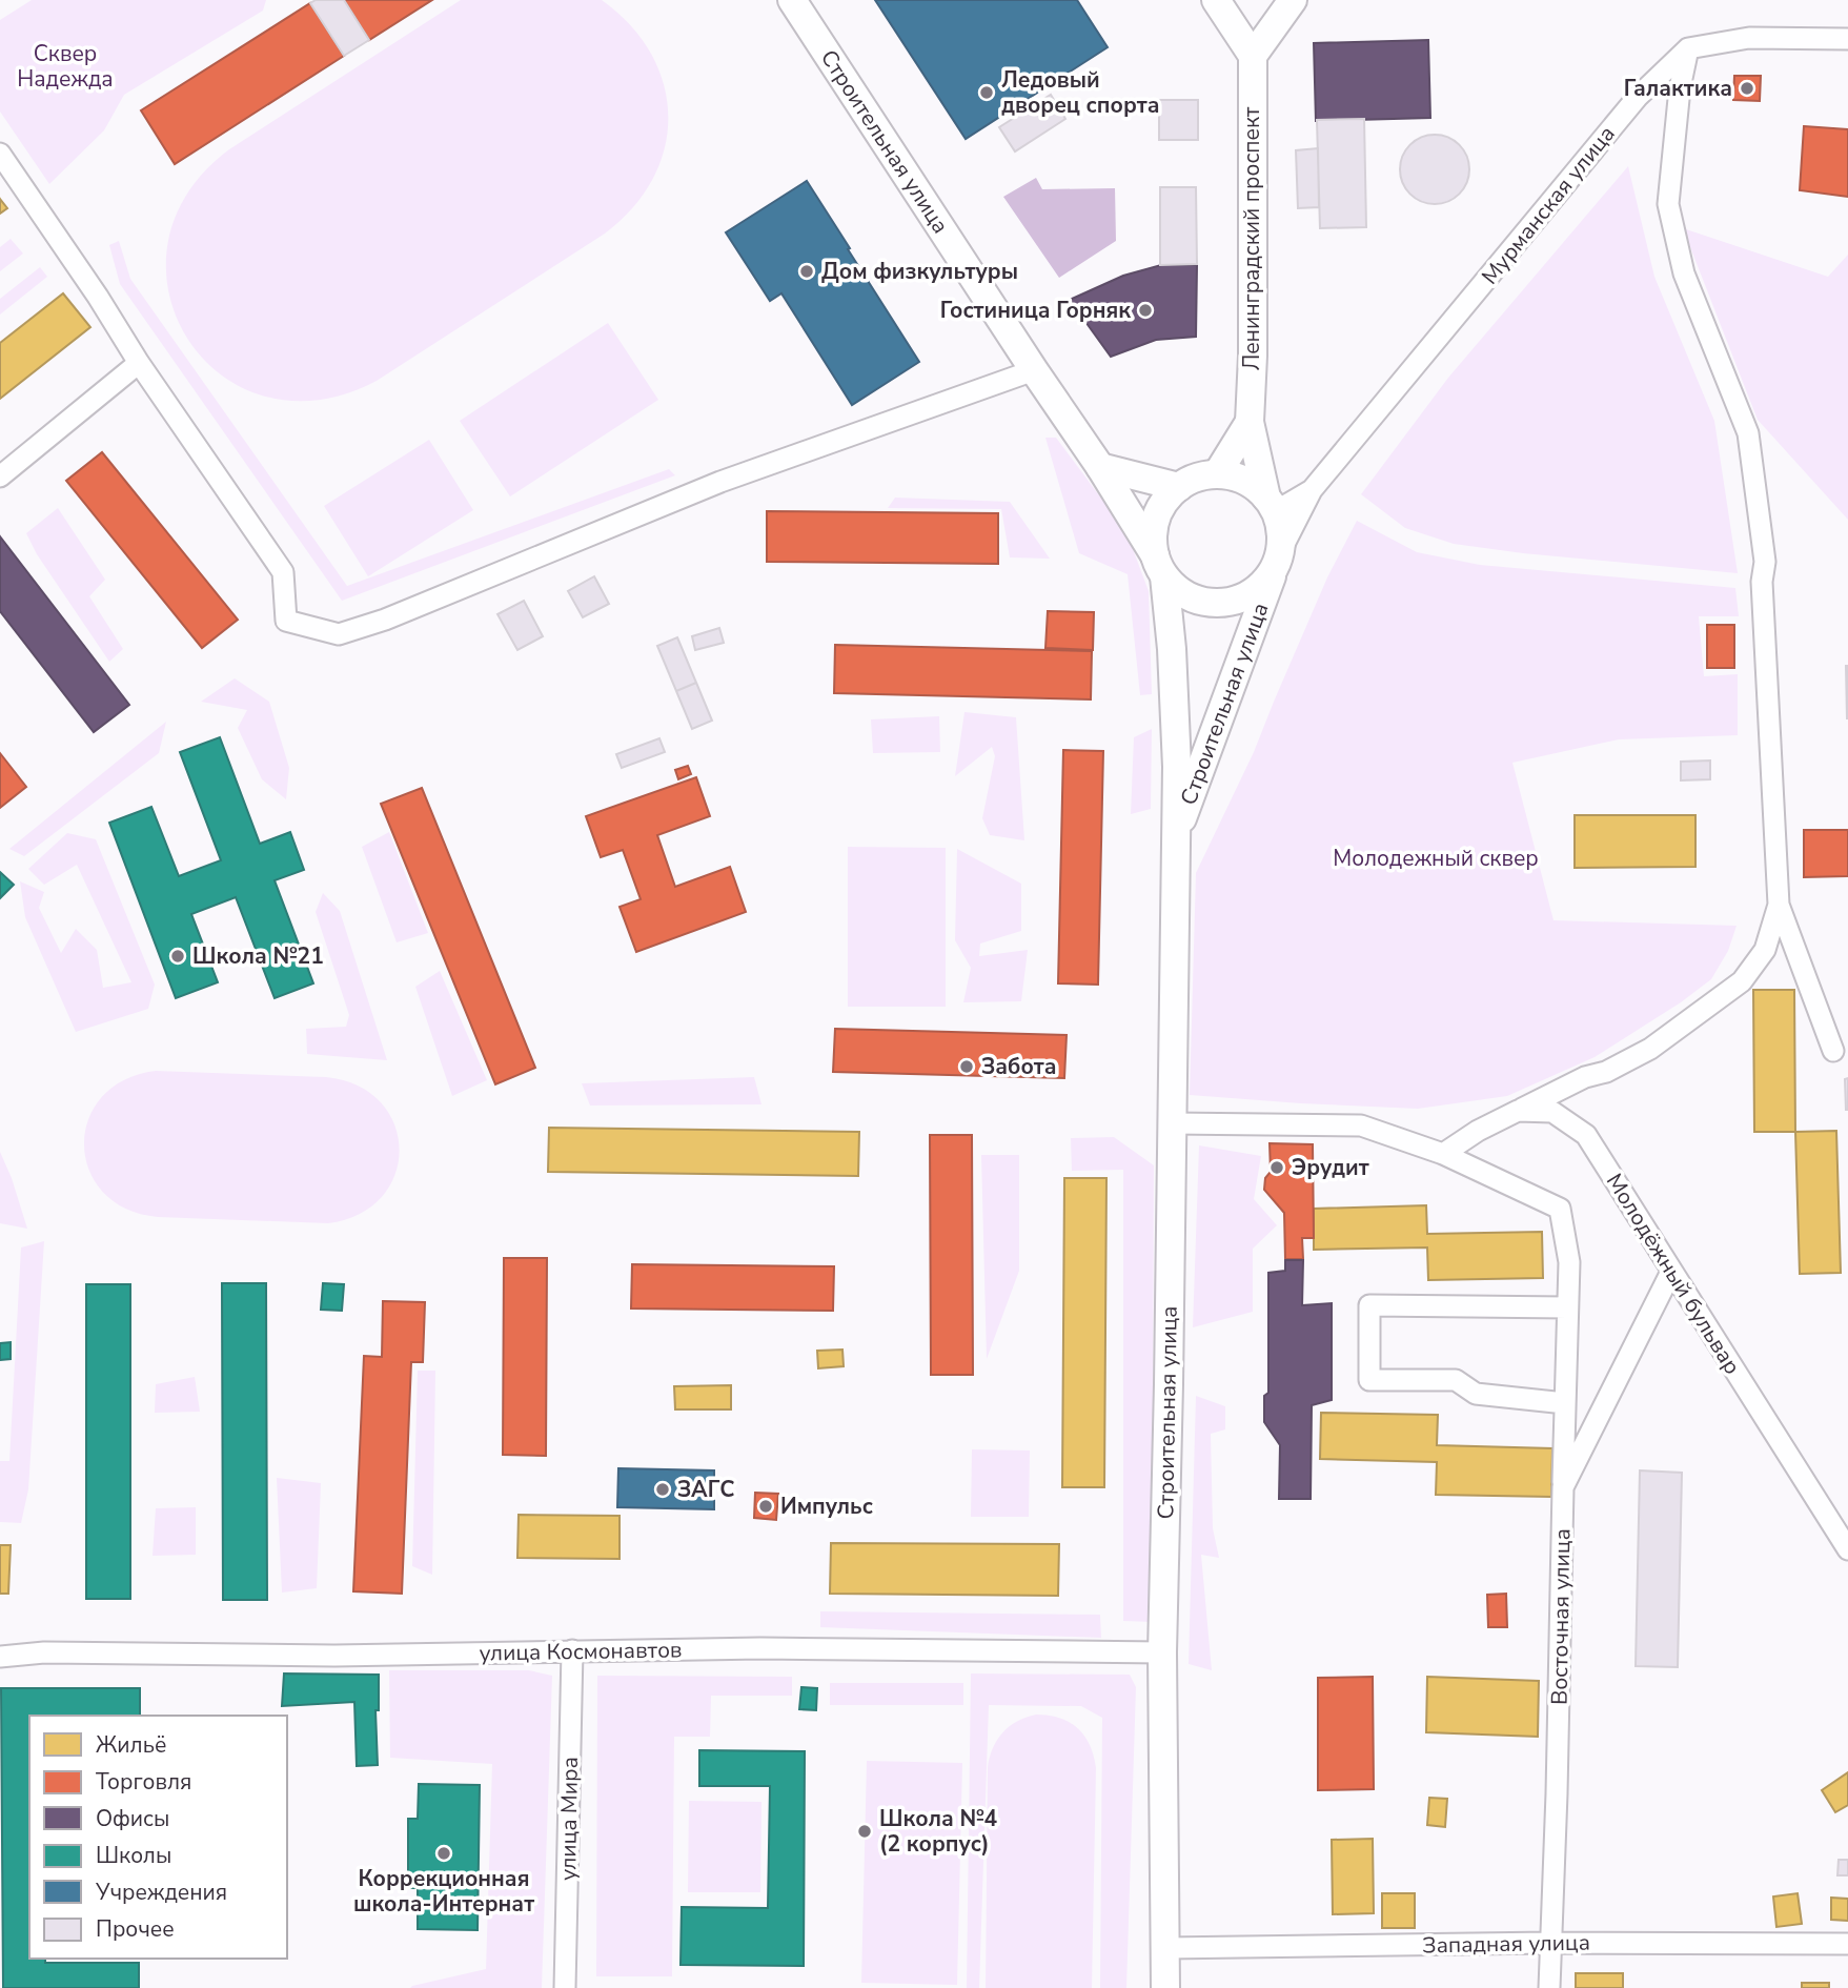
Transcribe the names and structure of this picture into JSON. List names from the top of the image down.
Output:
{
  "streets": {
    "street": [
      "Строительная улица",
      "Мурманская улица",
      "Ленинградский проспект",
      "Молодёжный бульвар",
      "Восточная улица",
      "улица Космонавтов",
      "улица Мира",
      "Западная улица"
    ]
  },
  "crossings": [
    ["Строительная улица", "Ленинградский проспект"],
    ["Строительная улица", "улица Космонавтов"],
    ["Строительная улица", "Западная улица"],
    ["Молодёжный бульвар", "Восточная улица"],
    ["Восточная улица", "Западная улица"],
    ["улица Космонавтов", "улица Мира"]
  ],
  "parks": ["Сквер Надежда", "Молодежный сквер"],
  "places": [
    "Галактика",
    "Ледовый дворец спорта",
    "Дом физкультуры",
    "Гостиница Горняк",
    "Школа №21",
    "Забота",
    "Эрудит",
    "ЗАГС",
    "Импульс",
    "Школа №4 (2 корпус)",
    "Коррекционная школа-Интернат"
  ],
  "legend": [
    "Жильё",
    "Торговля",
    "Офисы",
    "Школы",
    "Учреждения",
    "Прочее"
  ]
}
